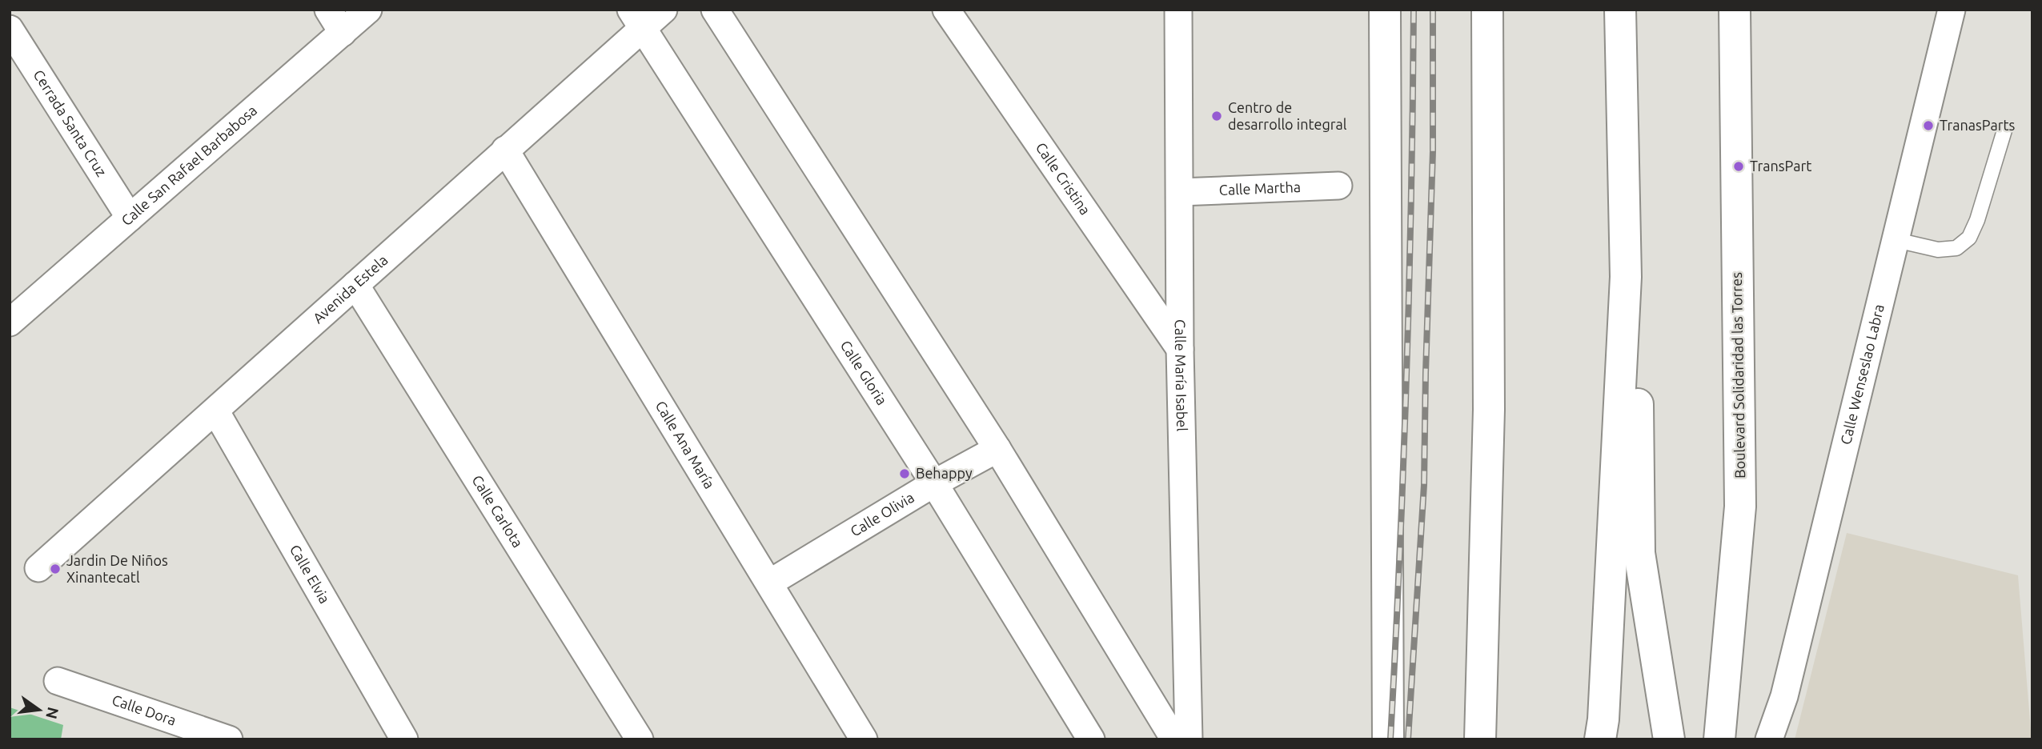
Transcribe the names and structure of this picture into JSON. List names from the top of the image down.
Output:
{
  "streets": {
    "main road": ["Boulevard Solidaridad las Torres"],
    "street": [
      "Cerrada Santa Cruz",
      "Calle San Rafael Barbabosa",
      "Calle Cristina",
      "Calle Martha",
      "Avenida Estela",
      "Calle Gloria",
      "Calle María Isabel",
      "Calle Wenseslao Labra",
      "Calle Ana María",
      "Calle Carlota",
      "Calle Olivia",
      "Calle Elvia",
      "Calle Dora"
    ]
  },
  "crossings": [
    ["Cerrada Santa Cruz", "Calle San Rafael Barbabosa"],
    ["Calle Cristina", "Calle María Isabel"],
    ["Calle Martha", "Calle María Isabel"],
    ["Avenida Estela", "Calle Gloria"],
    ["Avenida Estela", "Calle Ana María"],
    ["Avenida Estela", "Calle Carlota"],
    ["Avenida Estela", "Calle Elvia"],
    ["Calle Gloria", "Calle Olivia"],
    ["Calle Ana María", "Calle Olivia"]
  ],
  "places": [
    "Centro de desarrollo integral",
    "TranasParts",
    "TransPart",
    "Behappy",
    "Jardin De Niños Xinantecatl"
  ],
  "north": "right"
}
